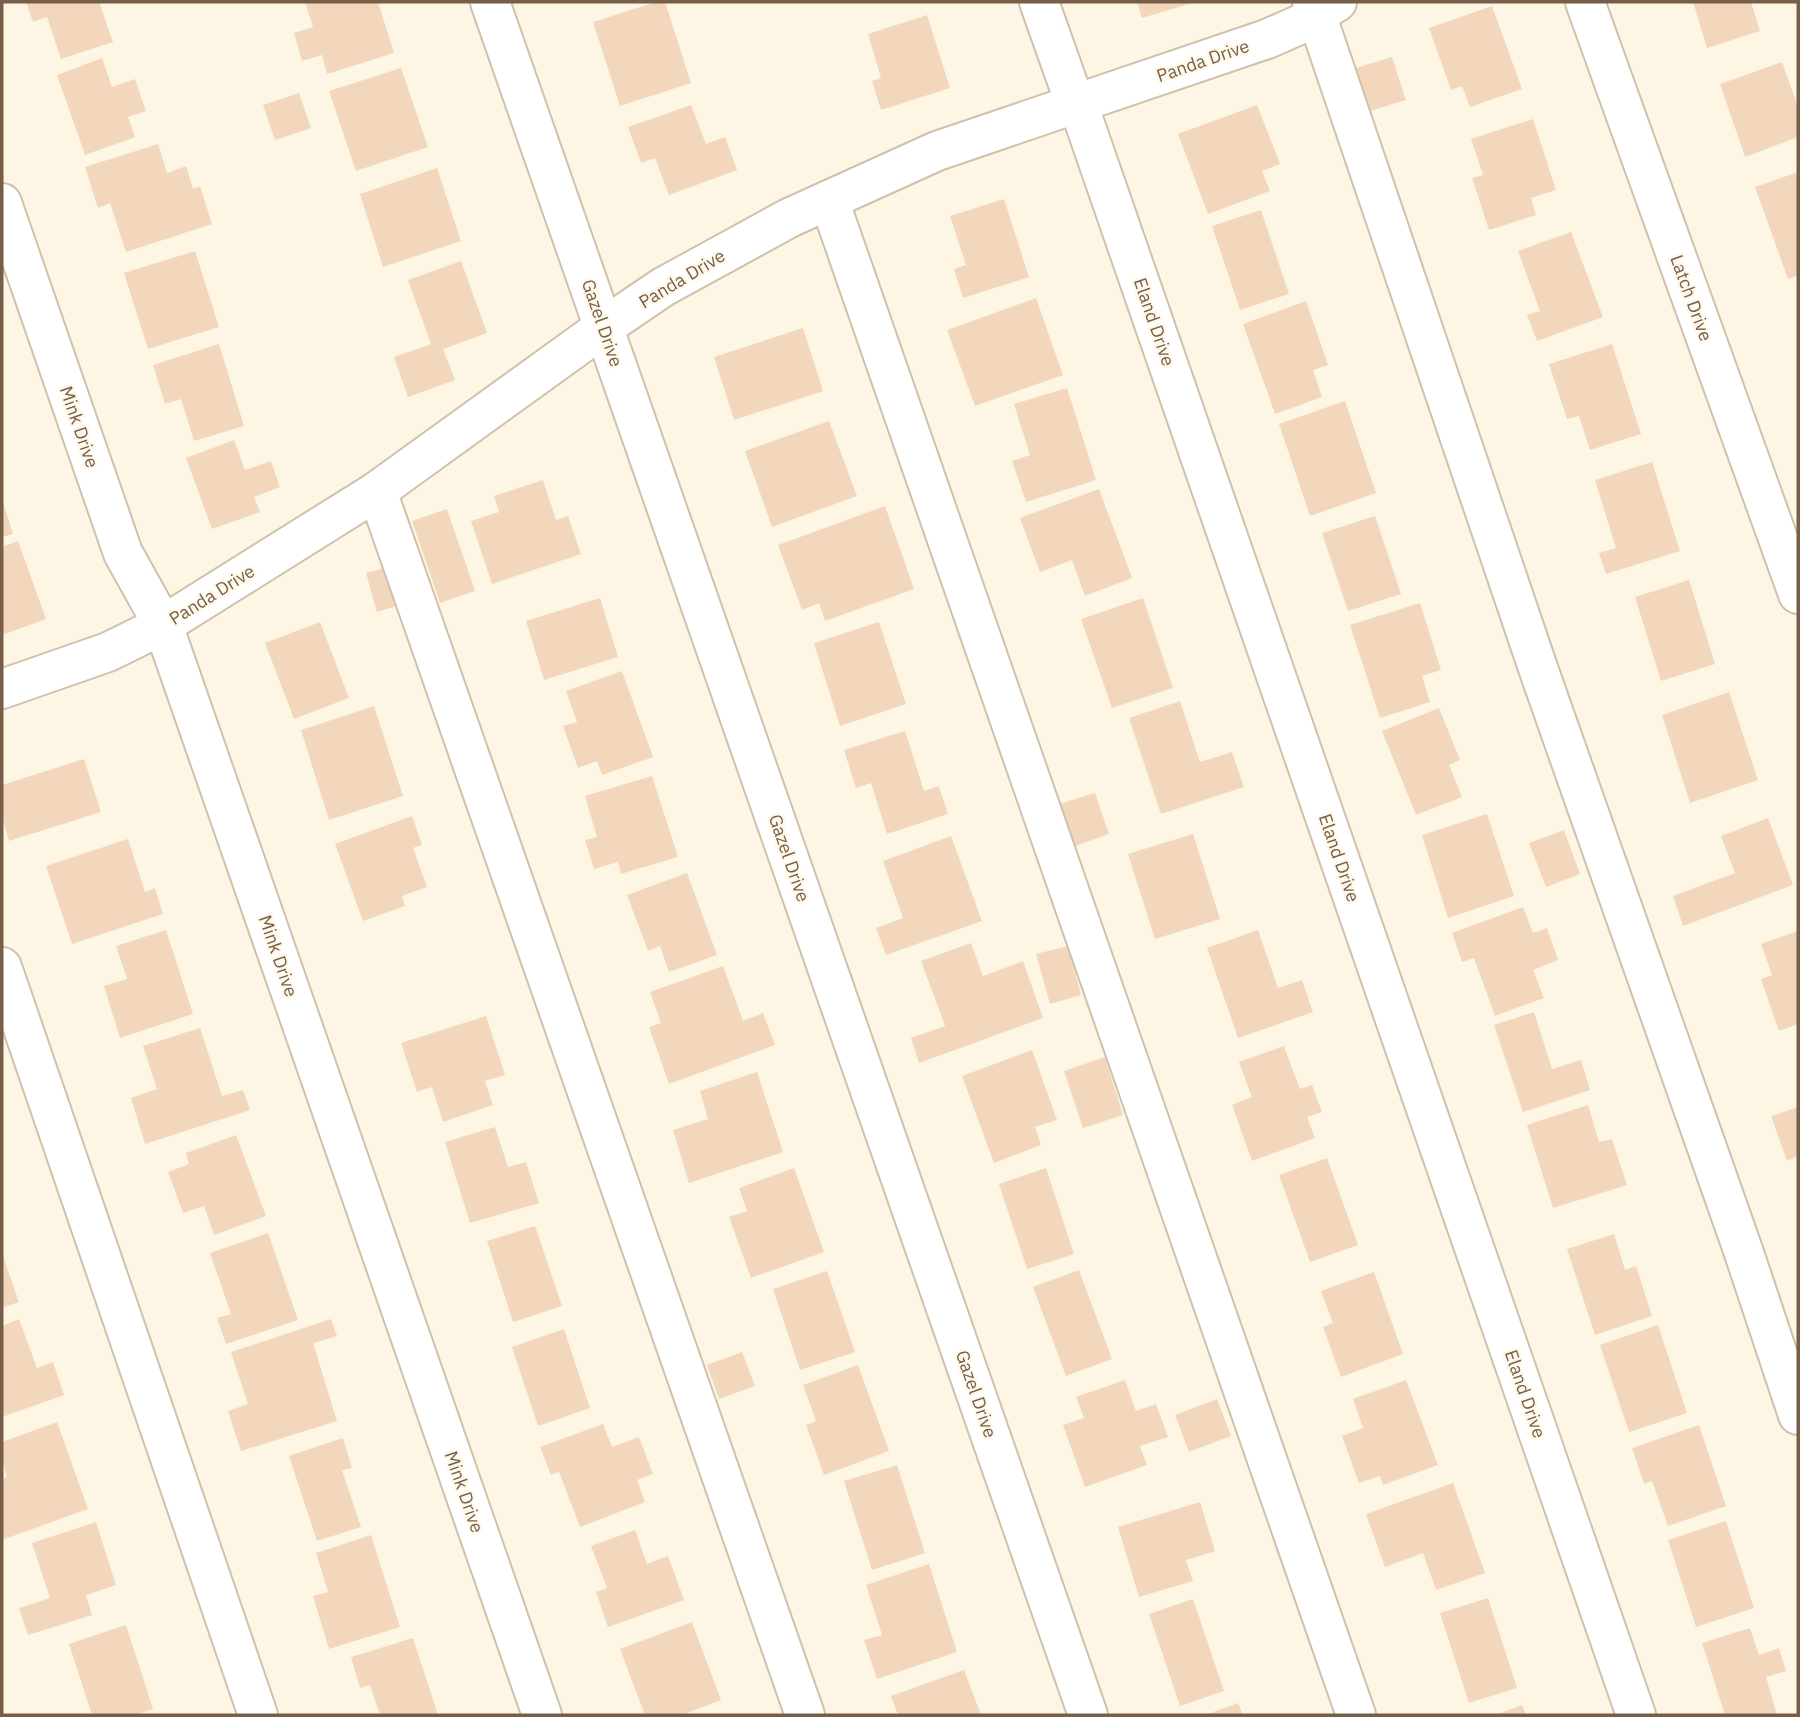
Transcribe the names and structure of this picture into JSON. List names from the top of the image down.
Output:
{
  "streets": {
    "street": [
      "Panda Drive",
      "Latch Drive",
      "Eland Drive",
      "Gazel Drive",
      "Mink Drive"
    ]
  },
  "crossings": [
    ["Panda Drive", "Eland Drive"],
    ["Panda Drive", "Gazel Drive"],
    ["Panda Drive", "Mink Drive"]
  ]
}
